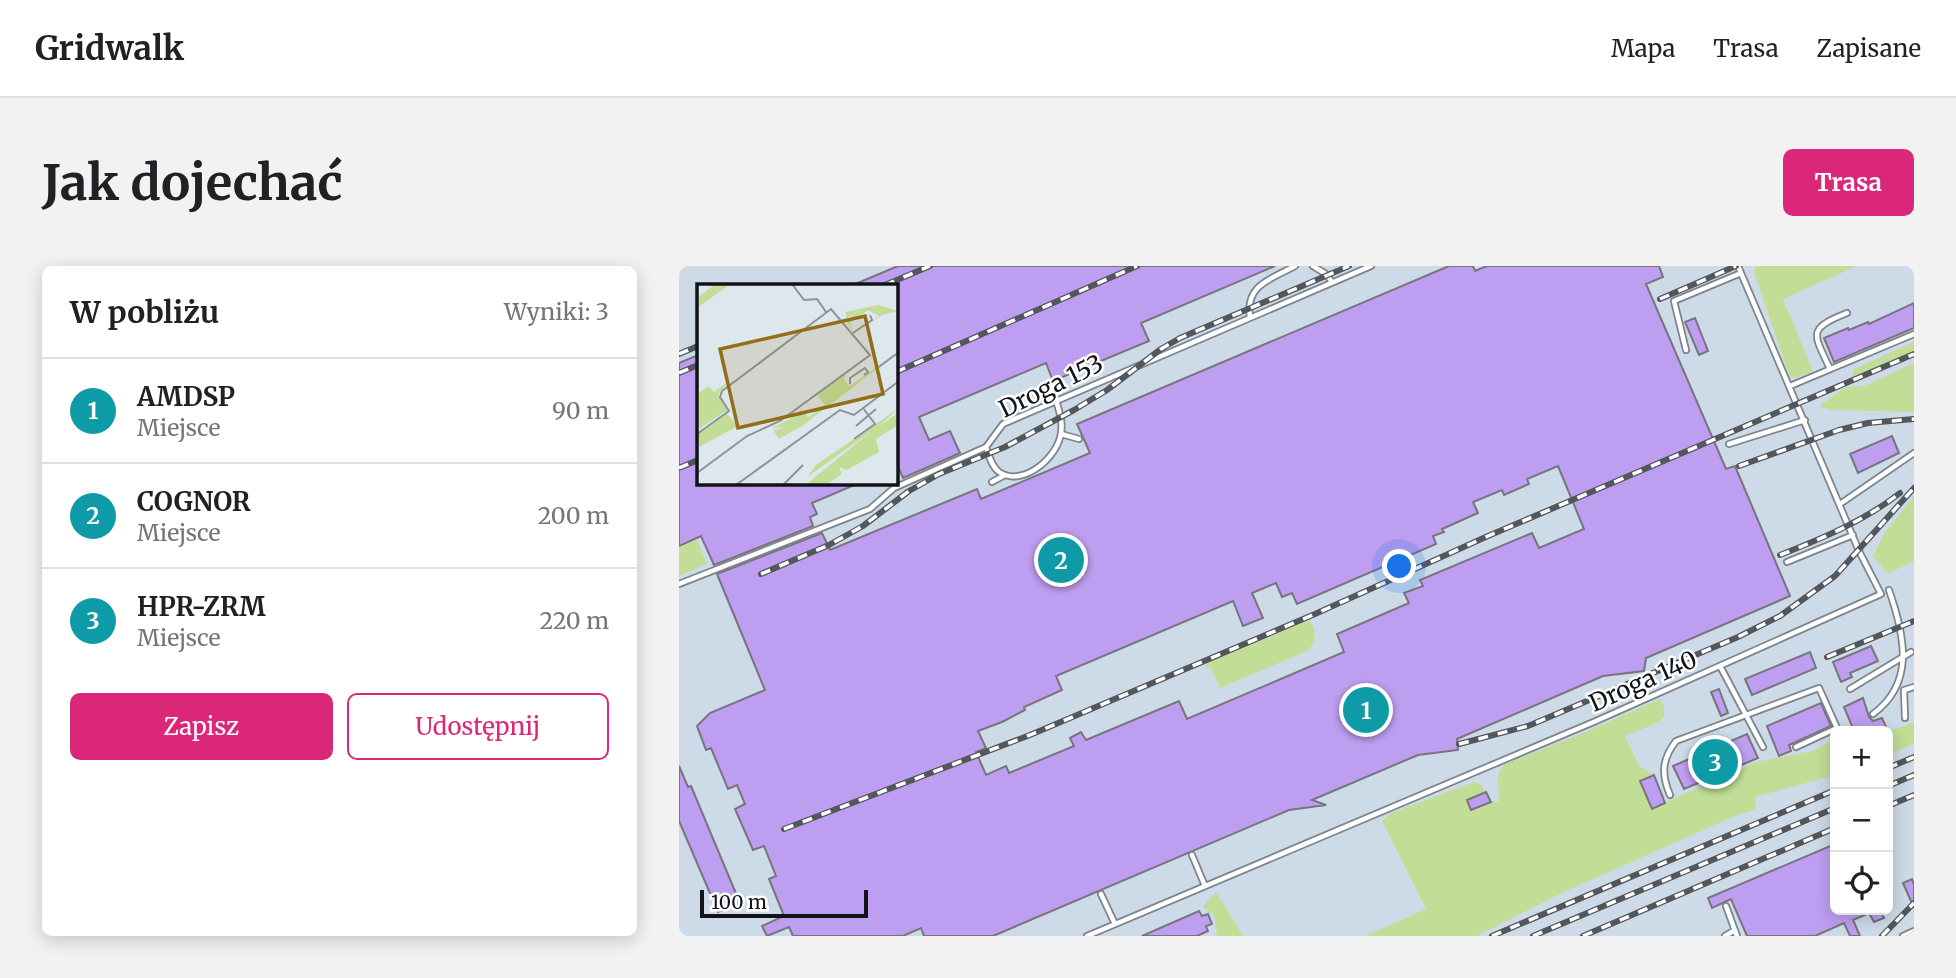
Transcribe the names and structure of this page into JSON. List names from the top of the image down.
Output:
{
  "streets": {
    "lane": ["Droga 153", "Droga 140"]
  },
  "scale_bar": "100 m",
  "page": {
    "header": "Gridwalk",
    "nav": ["Mapa", "Trasa", "Zapisane"],
    "buttons": [
      "Trasa",
      ["Zapisz", "Udostępnij"]
    ],
    "title": "Jak dojechać",
    "heading": ["W pobliżu", "Wyniki: 3"],
    "list": [
      {
        "mark": "1",
        "name": "AMDSP",
        "note": "Miejsce",
        "value": "90 m"
      },
      {
        "mark": "2",
        "name": "COGNOR",
        "note": "Miejsce",
        "value": "200 m"
      },
      {
        "mark": "3",
        "name": "HPR-ZRM",
        "note": "Miejsce",
        "value": "220 m"
      }
    ],
    "pins": ["2", "1", "3"],
    "map_buttons": ["+", "−"],
    "scale": "100 m"
  }
}
